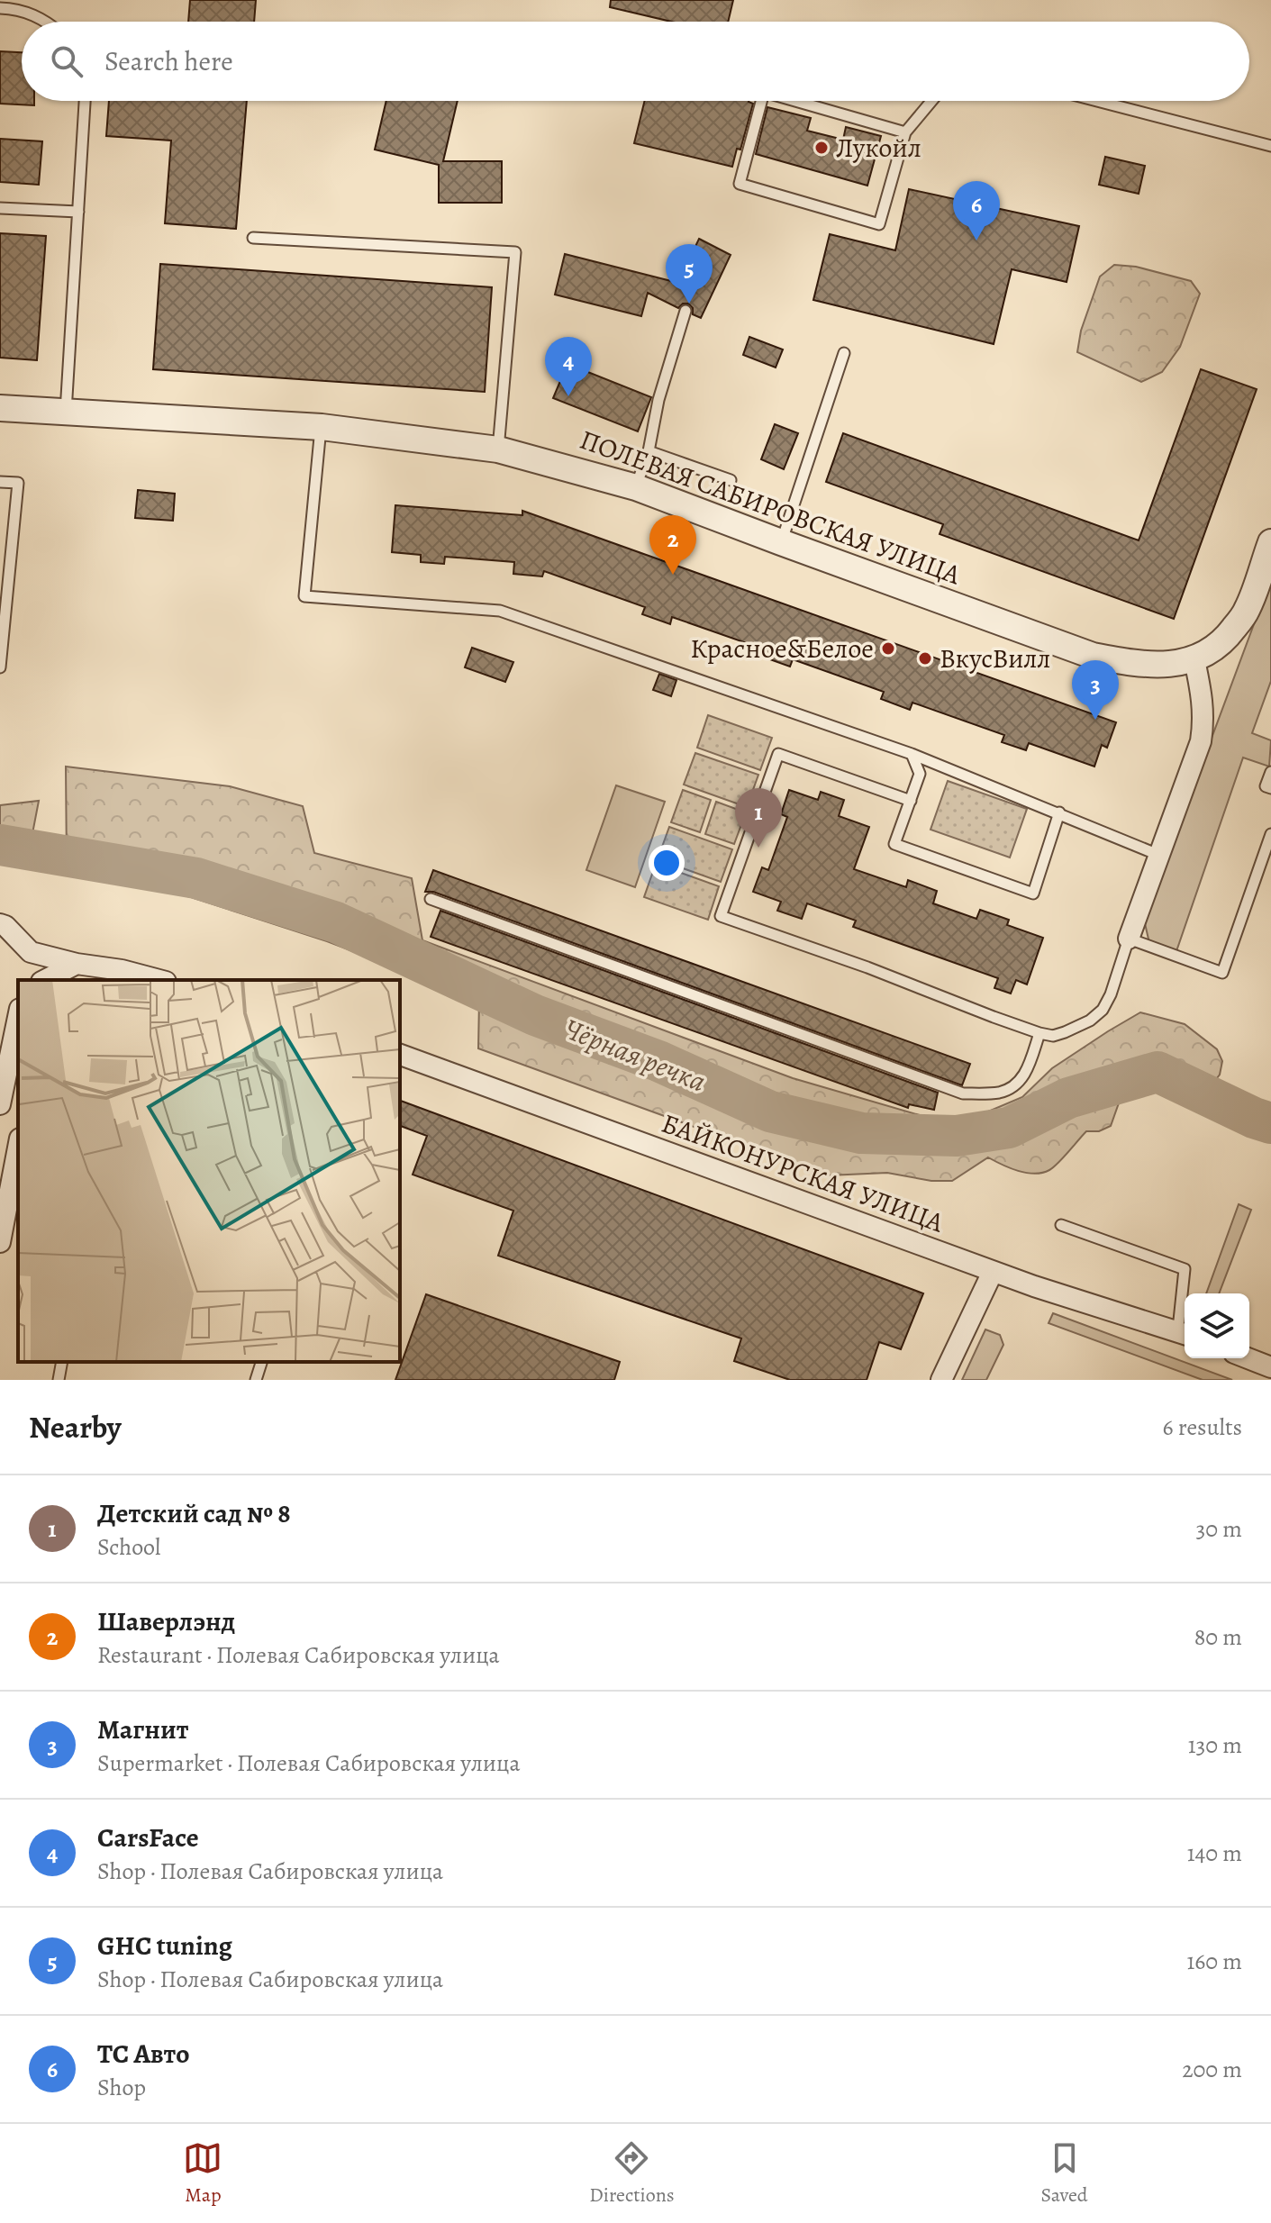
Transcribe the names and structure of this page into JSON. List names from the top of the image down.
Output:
{
  "streets": {
    "street": ["ПОЛЕВАЯ САБИРОВСКАЯ УЛИЦА", "БАЙКОНУРСКАЯ УЛИЦА"]
  },
  "water": ["Чёрная речка"],
  "places": ["Лукойл", "Красное&Белое", "ВкусВилл"],
  "page": {
    "search": "Search here",
    "pins": [
      "6",
      "5",
      "4",
      "2",
      "3",
      "1"
    ],
    "heading": ["Nearby", "6 results"],
    "list": [
      {
        "mark": "1",
        "name": "Детский сад № 8",
        "note": "School",
        "value": "30 m"
      },
      {
        "mark": "2",
        "name": "Шаверлэнд",
        "note": "Restaurant · Полевая Сабировская улица",
        "value": "80 m"
      },
      {
        "mark": "3",
        "name": "Магнит",
        "note": "Supermarket · Полевая Сабировская улица",
        "value": "130 m"
      },
      {
        "mark": "4",
        "name": "CarsFace",
        "note": "Shop · Полевая Сабировская улица",
        "value": "140 m"
      },
      {
        "mark": "5",
        "name": "GHC tuning",
        "note": "Shop · Полевая Сабировская улица",
        "value": "160 m"
      },
      {
        "mark": "6",
        "name": "ТС Авто",
        "note": "Shop",
        "value": "200 m"
      }
    ],
    "nav": ["Map", "Directions", "Saved"]
  }
}
